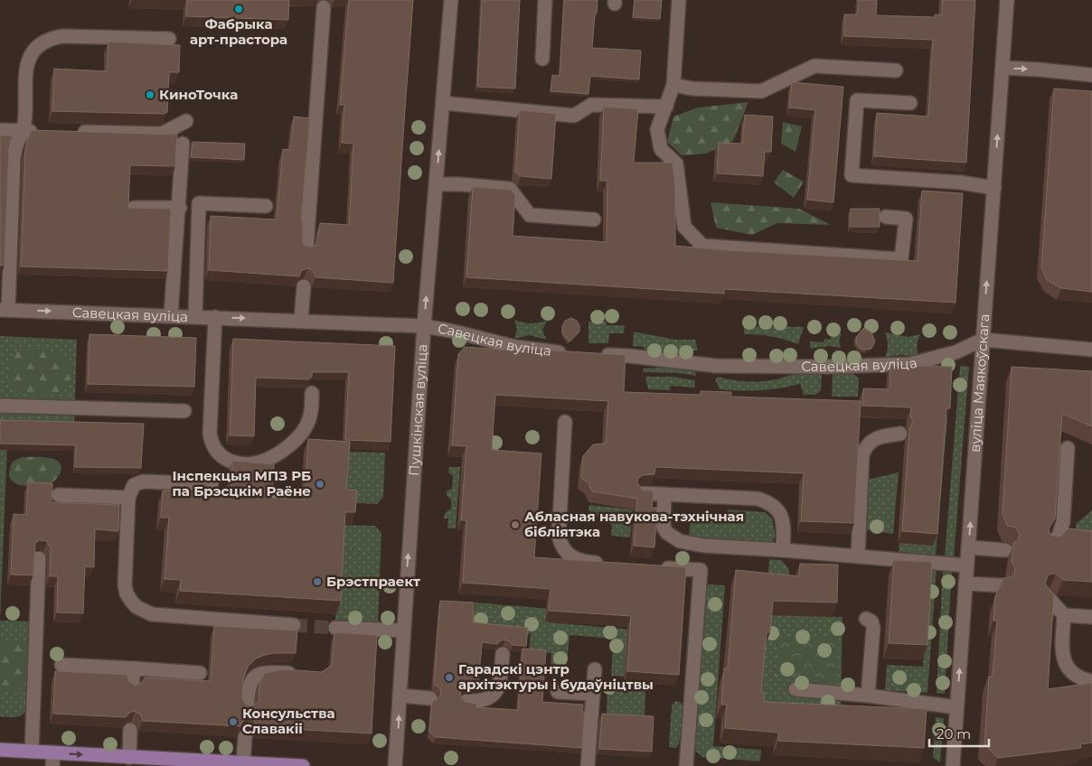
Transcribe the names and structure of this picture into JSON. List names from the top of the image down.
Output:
{
  "streets": {
    "street": ["Савецкая вуліца", "вуліца Маякоўскага", "Пушкінская вуліца"]
  },
  "crossings": [
    ["Савецкая вуліца", "вуліца Маякоўскага"],
    ["Савецкая вуліца", "Пушкінская вуліца"]
  ],
  "one_way": ["Пушкінская вуліца"],
  "places": [
    "Фабрыка арт-прастора",
    "КиноТочка",
    "Інспекцыя МПЗ РБ па Брэсцкім Раёне",
    "Абласная навукова-тэхнічная бібліятэка",
    "Брэстпраект",
    "Гарадскі цэнтр архітэктуры і будаўніцтвы",
    "Консульства Славакіі"
  ],
  "scale_bar": "20 m"
}
